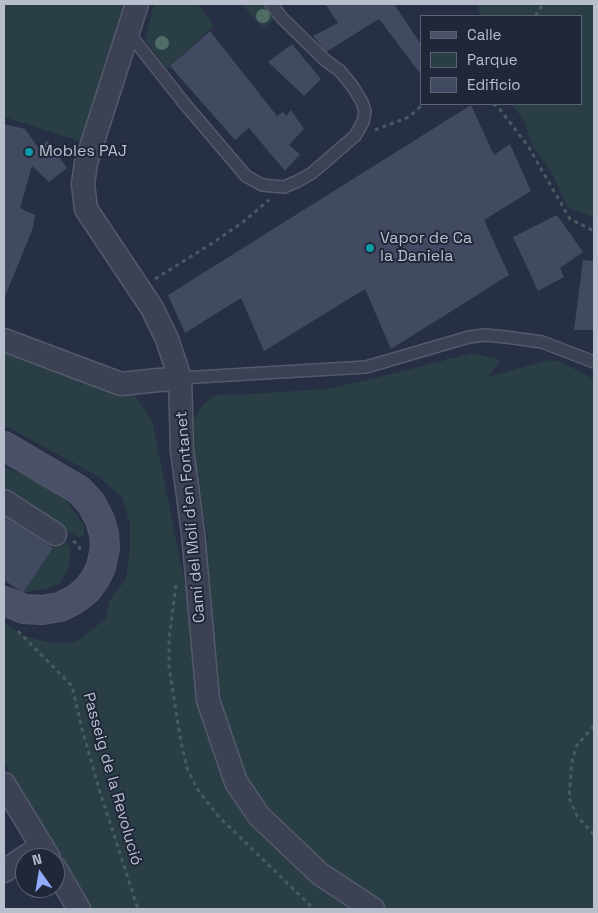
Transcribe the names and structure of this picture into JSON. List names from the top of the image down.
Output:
{
  "streets": {
    "street": ["Camí del Molí d'en Fontanet"],
    "path": ["Passeig de la Revolució"]
  },
  "places": ["Mobles PAJ", "Vapor de Ca la Daniela"],
  "legend": ["Calle", "Parque", "Edificio"],
  "north": "top"
}
